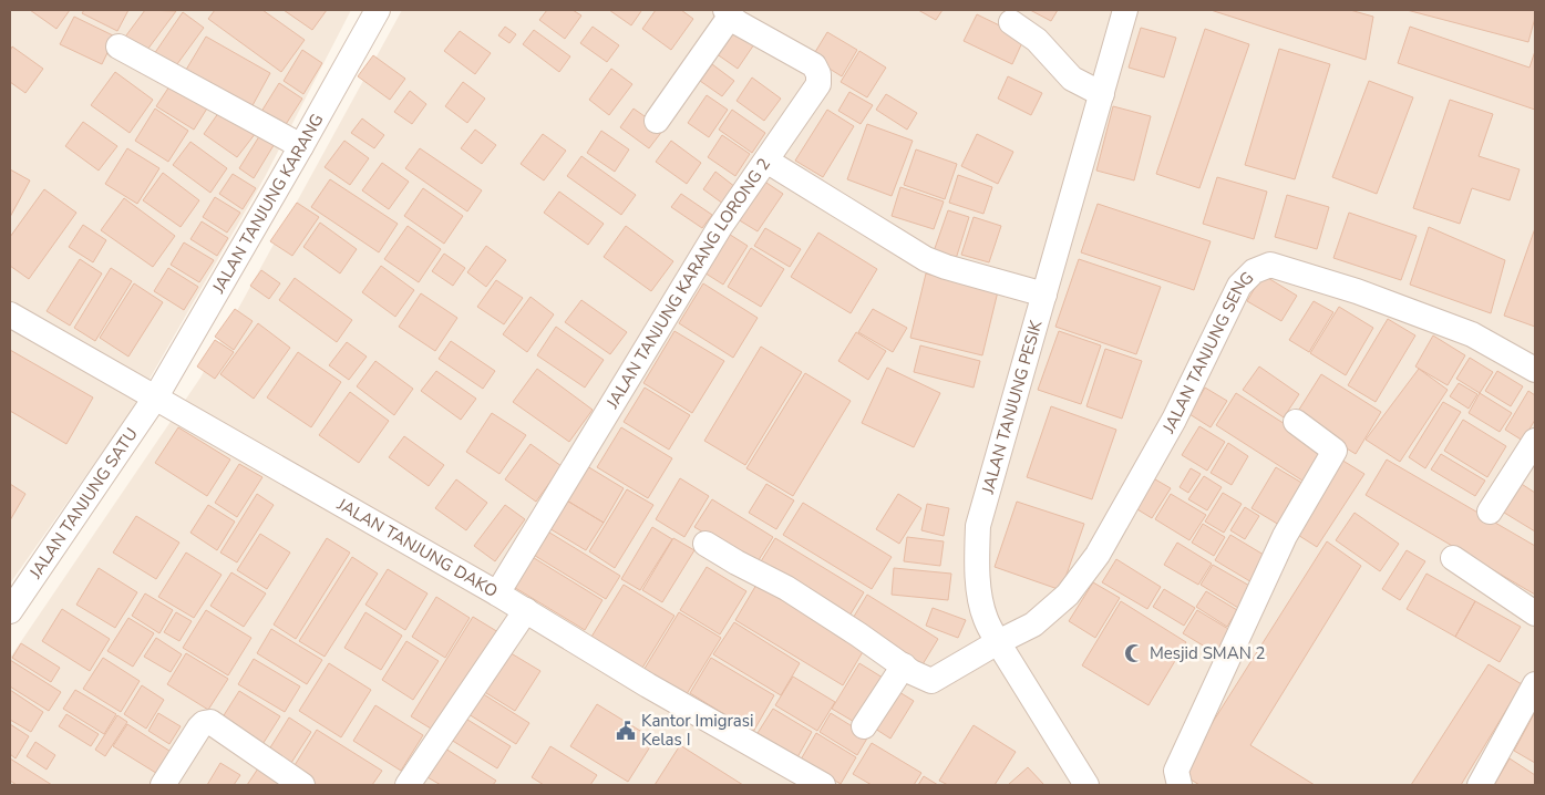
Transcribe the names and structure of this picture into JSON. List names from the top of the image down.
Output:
{
  "streets": {
    "street": [
      "JALAN TANJUNG KARANG",
      "JALAN TANJUNG KARANG LORONG 2",
      "JALAN TANJUNG SENG",
      "JALAN TANJUNG PESIK",
      "JALAN TANJUNG SATU",
      "JALAN TANJUNG DAKO"
    ]
  },
  "crossings": [
    ["JALAN TANJUNG KARANG", "JALAN TANJUNG SATU"],
    ["JALAN TANJUNG KARANG", "JALAN TANJUNG DAKO"],
    ["JALAN TANJUNG KARANG LORONG 2", "JALAN TANJUNG DAKO"],
    ["JALAN TANJUNG SENG", "JALAN TANJUNG PESIK"],
    ["JALAN TANJUNG SATU", "JALAN TANJUNG DAKO"]
  ],
  "places": {
    "mosque": ["Mesjid SMAN 2"],
    "public building": ["Kantor Imigrasi Kelas I"]
  }
}
